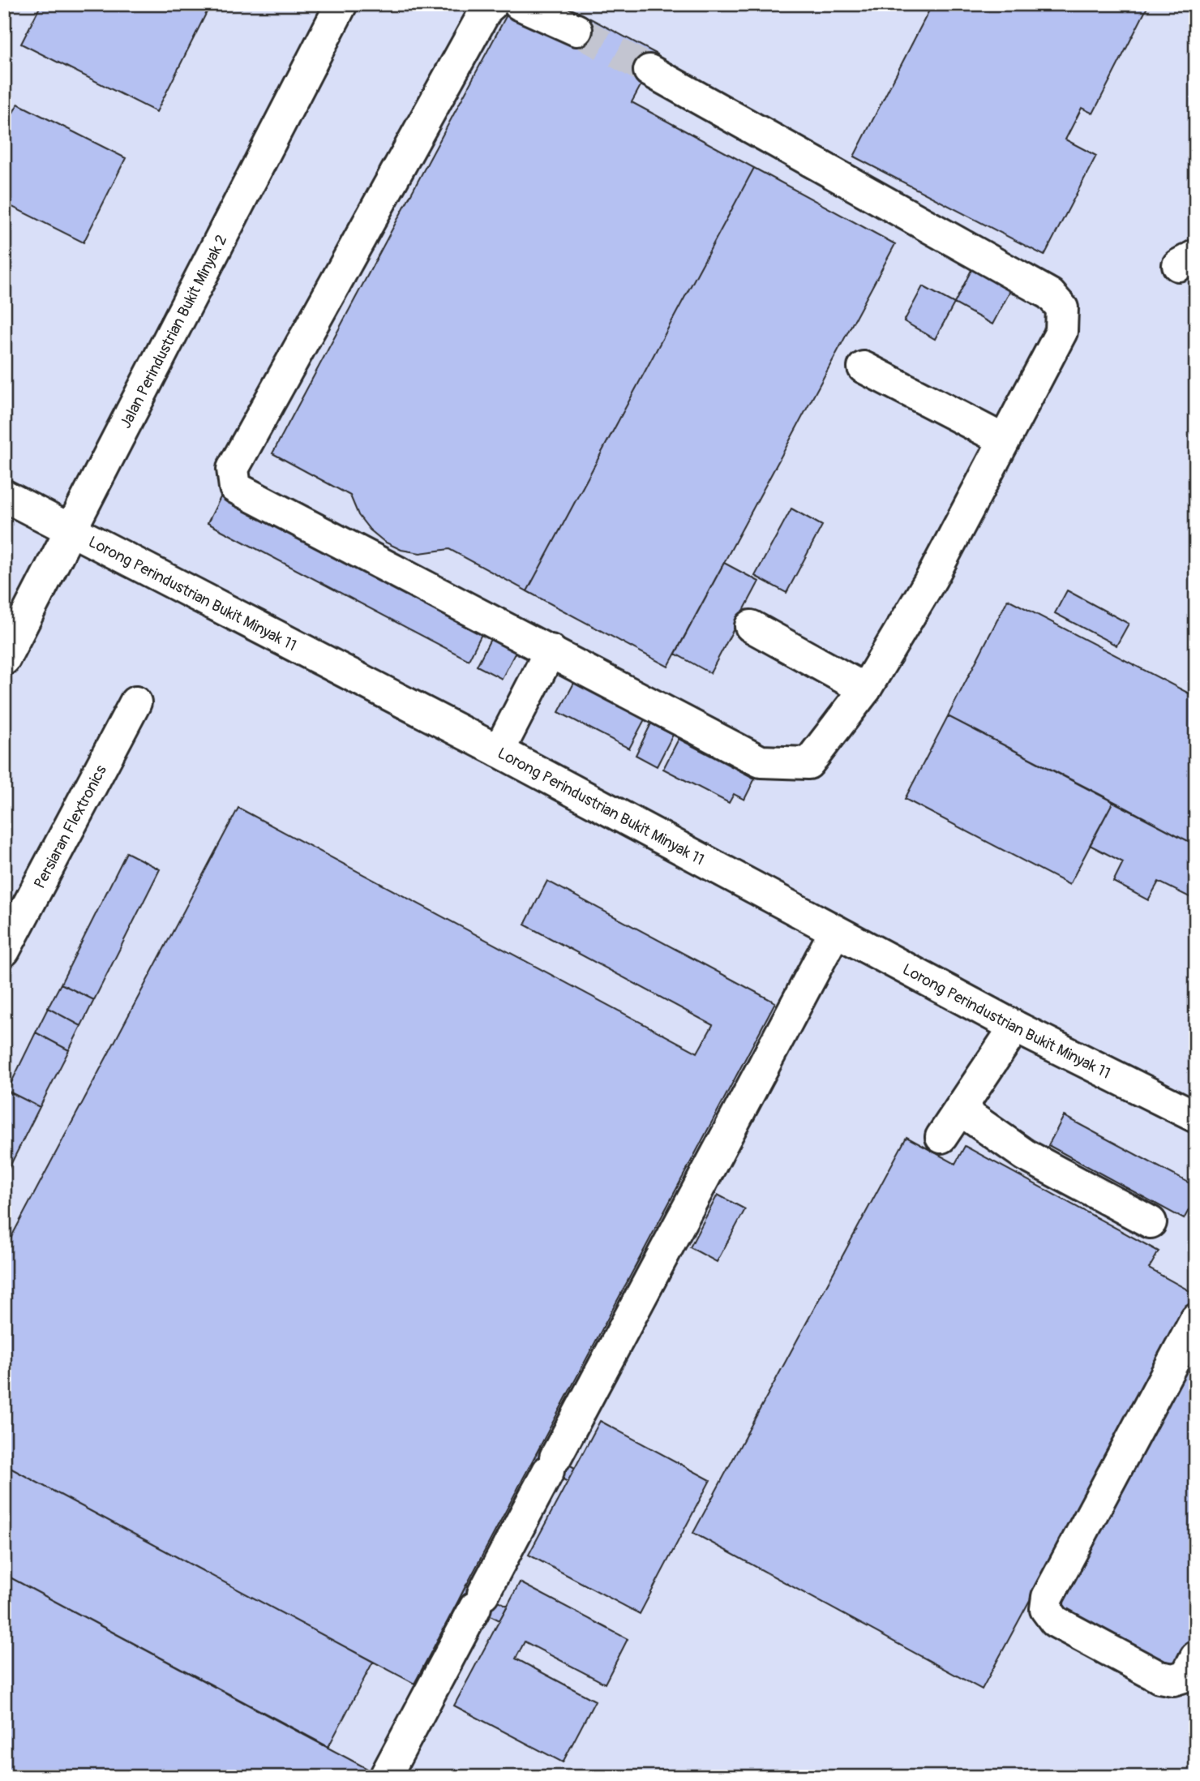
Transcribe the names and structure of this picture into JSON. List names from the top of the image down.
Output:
{
  "streets": {
    "street": ["Jalan Perindustrian Bukit Minyak 2", "Lorong Perindustrian Bukit Minyak 11", "Persiaran Flextronics"]
  },
  "crossings": [
    ["Jalan Perindustrian Bukit Minyak 2", "Lorong Perindustrian Bukit Minyak 11"]
  ]
}
